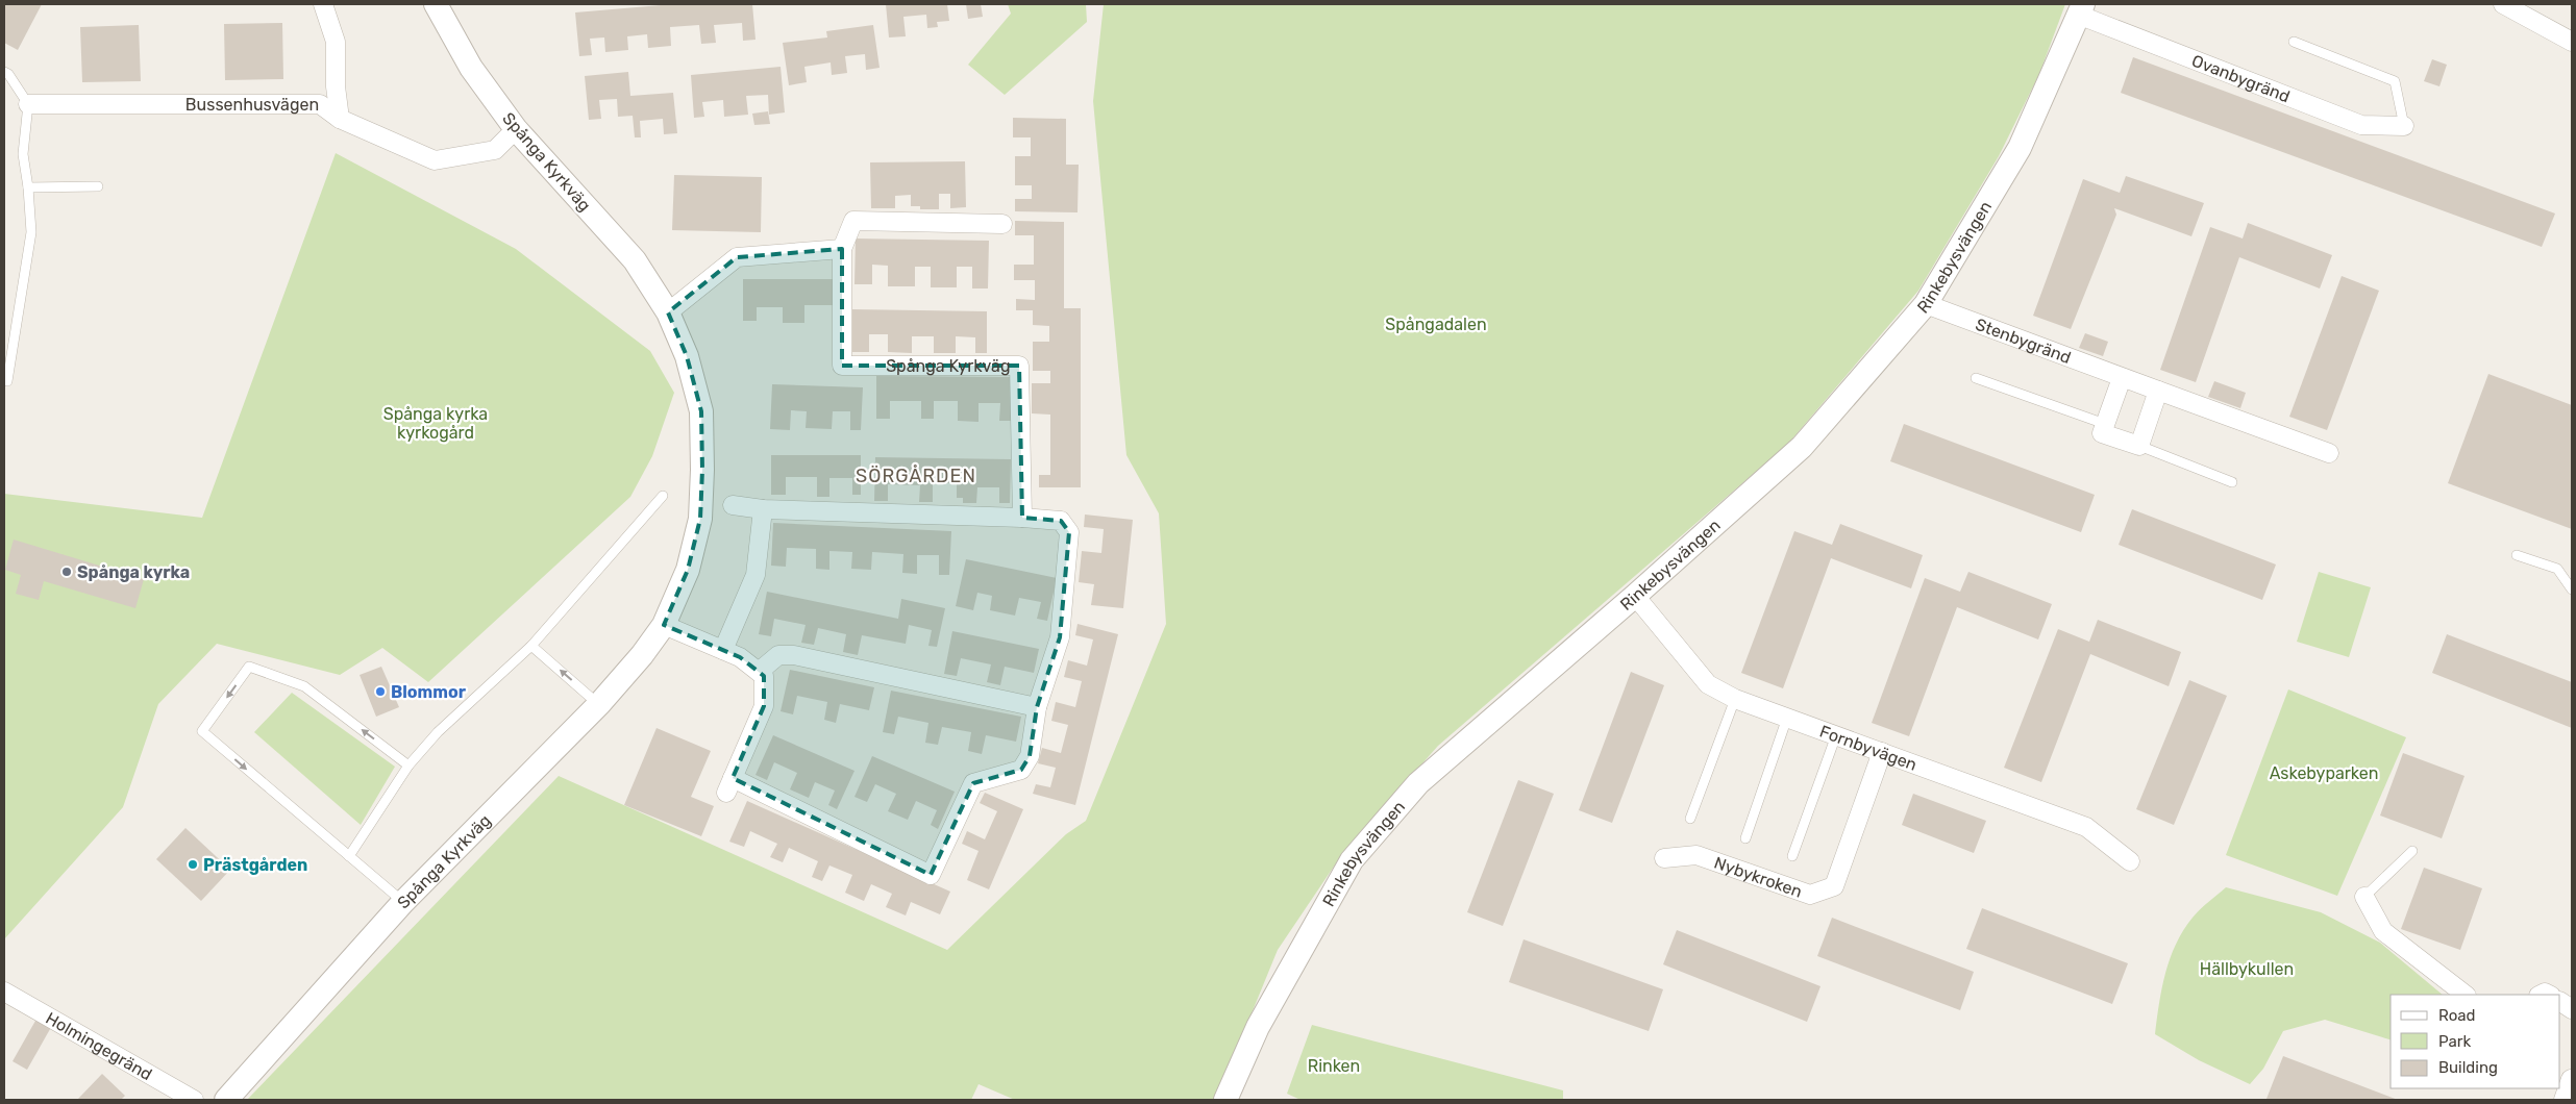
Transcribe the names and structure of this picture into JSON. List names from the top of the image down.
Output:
{
  "streets": {
    "street": [
      "Ovanbygränd",
      "Bussenhusvägen",
      "Spånga Kyrkväg",
      "Rinkebysvängen",
      "Stenbygränd",
      "Fornbyvägen",
      "Nybykroken",
      "Holmingegränd"
    ]
  },
  "crossings": [
    ["Ovanbygränd", "Rinkebysvängen"],
    ["Bussenhusvägen", "Spånga Kyrkväg"],
    ["Rinkebysvängen", "Stenbygränd"],
    ["Rinkebysvängen", "Fornbyvägen"],
    ["Fornbyvägen", "Nybykroken"]
  ],
  "districts": ["SÖRGÅRDEN"],
  "parks": [
    "Spångadalen",
    "Spånga kyrka kyrkogård",
    "Askebyparken",
    "Hällbykullen",
    "Rinken"
  ],
  "places": ["Spånga kyrka", "Blommor", "Prästgården"],
  "legend": ["Road", "Park", "Building"]
}
